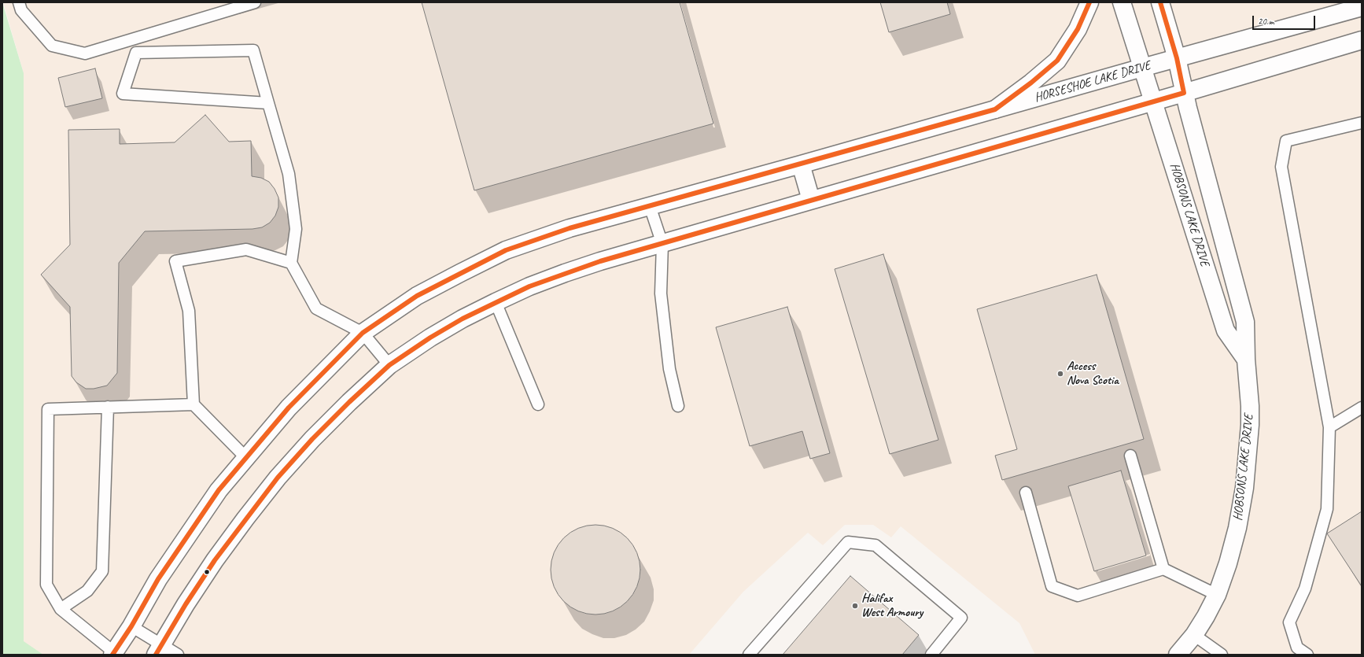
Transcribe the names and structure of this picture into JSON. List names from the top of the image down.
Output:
{
  "streets": {
    "street": ["HORSESHOE LAKE DRIVE", "HOBSONS LAKE DRIVE"]
  },
  "crossings": [
    ["HORSESHOE LAKE DRIVE", "HOBSONS LAKE DRIVE"]
  ],
  "places": ["Access Nova Scotia", "Halifax West Armoury"],
  "scale_bar": "20 m"
}
